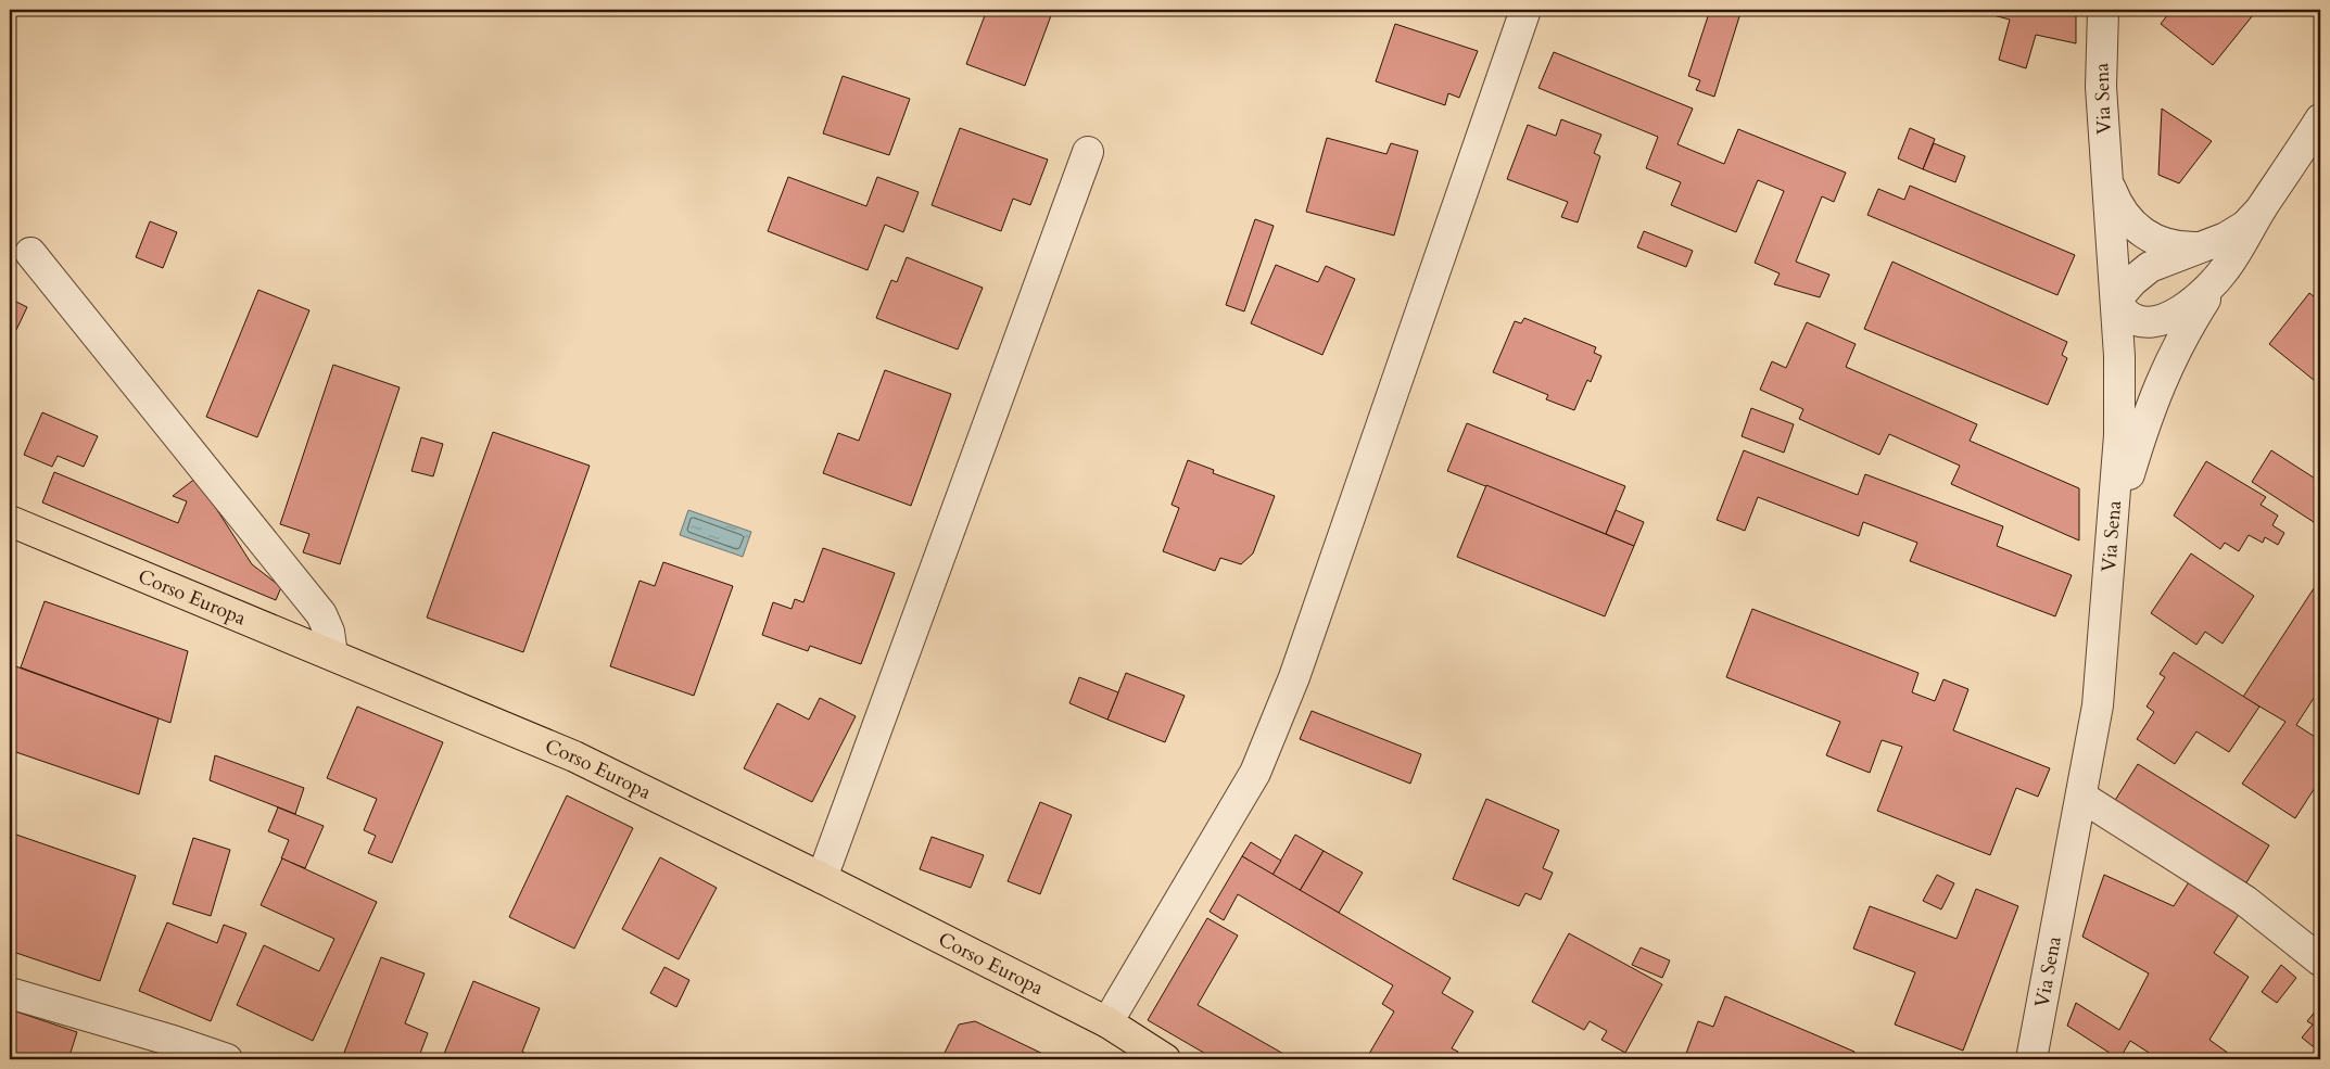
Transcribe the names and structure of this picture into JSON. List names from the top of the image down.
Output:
{
  "streets": {
    "main road": ["Corso Europa"],
    "street": ["Via Sena"]
  }
}
